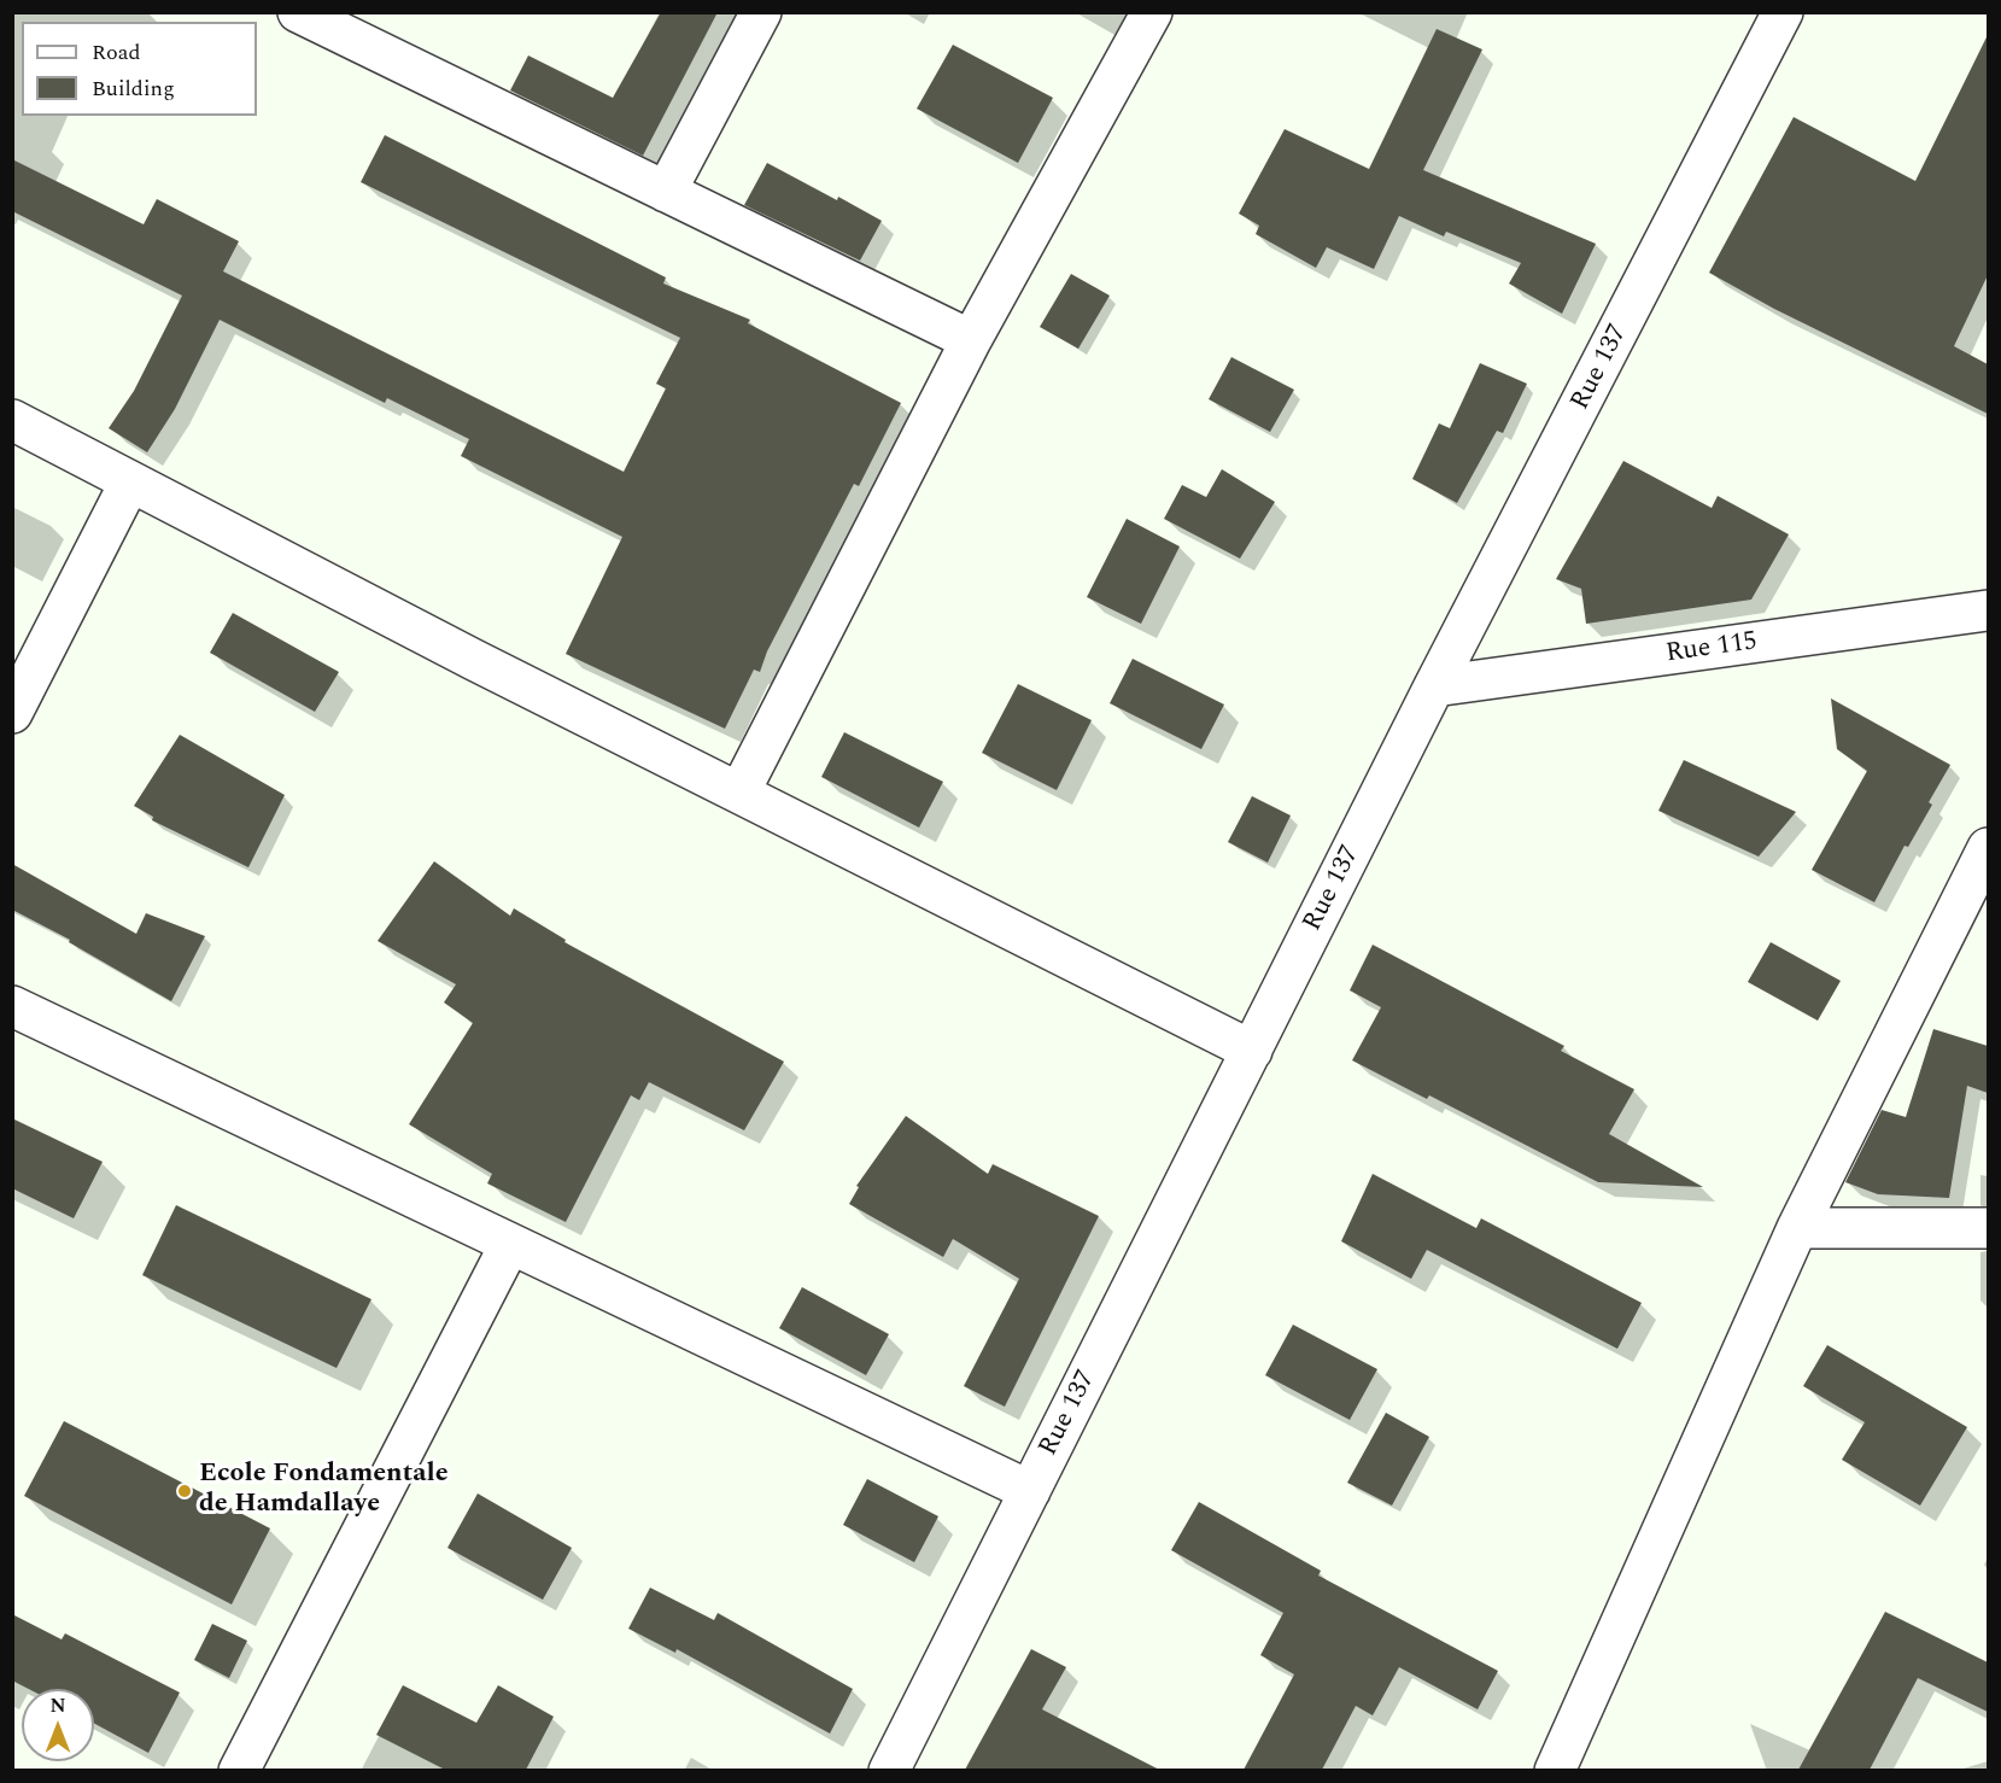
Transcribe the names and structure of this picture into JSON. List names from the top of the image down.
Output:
{
  "streets": {
    "street": ["Rue 137", "Rue 115"]
  },
  "crossings": [
    ["Rue 137", "Rue 115"]
  ],
  "places": ["Ecole Fondamentale de Hamdallaye"],
  "legend": ["Road", "Building"],
  "north": "top"
}
